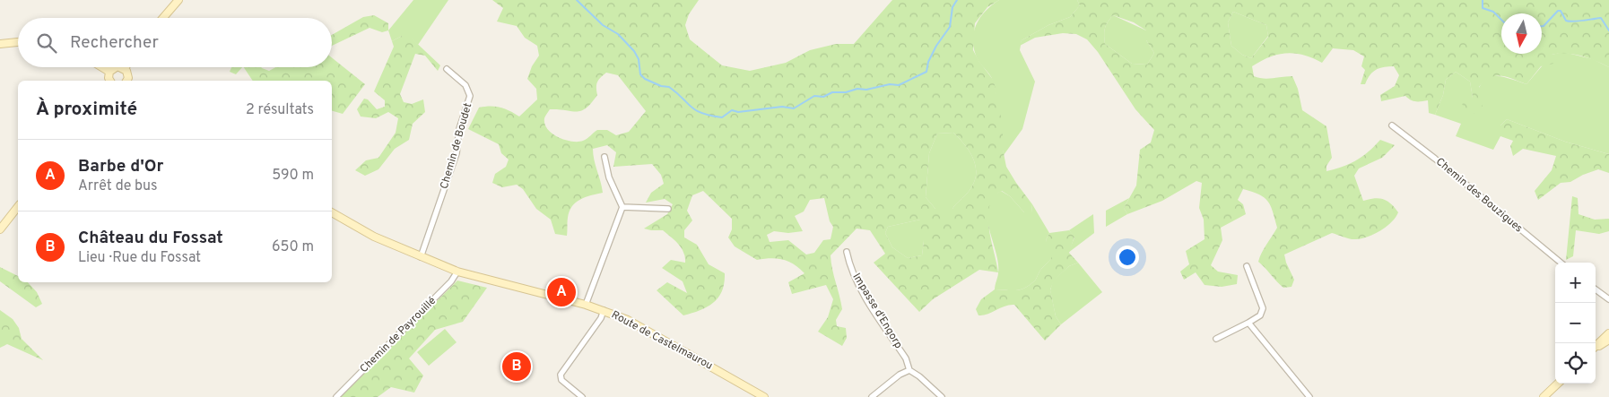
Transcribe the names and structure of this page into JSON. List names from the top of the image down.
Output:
{
  "streets": {
    "street": [
      "Chemin de Boudet",
      "Chemin des Bouzigues",
      "Impasse d'Engorp",
      "Chemin de Payrouillé",
      "Route de Castelmaurou"
    ]
  },
  "crossings": [
    ["Chemin de Boudet", "Route de Castelmaurou"],
    ["Chemin de Payrouillé", "Route de Castelmaurou"]
  ],
  "north": "bottom",
  "page": {
    "search": "Rechercher",
    "heading": ["À proximité", "2 résultats"],
    "list": [
      {
        "mark": "A",
        "name": "Barbe d'Or",
        "note": "Arrêt de bus",
        "value": "590 m"
      },
      {
        "mark": "B",
        "name": "Château du Fossat",
        "note": "Lieu · Rue du Fossat",
        "value": "650 m"
      }
    ],
    "map_buttons": ["+", "−"],
    "pins": ["A", "B"]
  }
}
